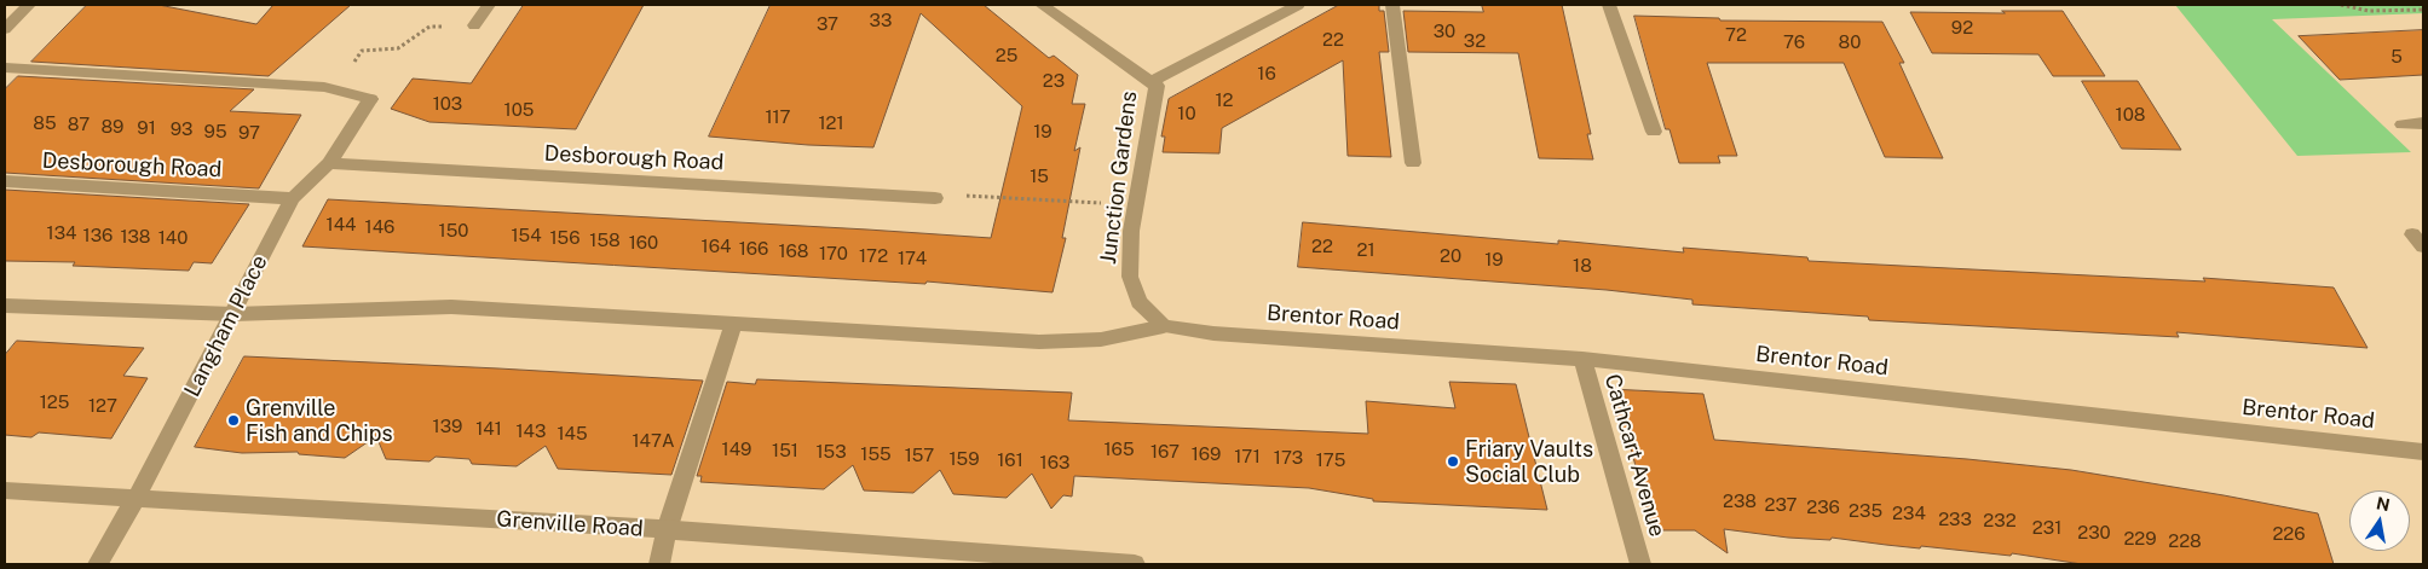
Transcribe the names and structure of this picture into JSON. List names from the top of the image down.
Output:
{
  "streets": {
    "street": [
      "Desborough Road",
      "Junction Gardens",
      "Brentor Road",
      "Langham Place",
      "Cathcart Avenue",
      "Grenville Road"
    ]
  },
  "crossings": [
    ["Desborough Road", "Langham Place"],
    ["Junction Gardens", "Brentor Road"],
    ["Brentor Road", "Cathcart Avenue"],
    ["Langham Place", "Grenville Road"]
  ],
  "places": ["Grenville Fish and Chips", "Friary Vaults Social Club"],
  "house_numbers": [
    "33",
    "37",
    "92",
    "30",
    "72",
    "22",
    "32",
    "76",
    "80",
    "25",
    "5",
    "16",
    "23",
    "12",
    "103",
    "105",
    "10",
    "108",
    "117",
    "85",
    "121",
    "87",
    "89",
    "91",
    "93",
    "95",
    "19",
    "97",
    "15",
    "144",
    "146",
    "150",
    "134",
    "136",
    "154",
    "138",
    "140",
    "156",
    "158",
    "160",
    "164",
    "22",
    "166",
    "21",
    "168",
    "170",
    "172",
    "20",
    "174",
    "19",
    "18",
    "125",
    "127",
    "139",
    "141",
    "143",
    "145",
    "147A",
    "149",
    "165",
    "151",
    "153",
    "167",
    "155",
    "169",
    "157",
    "171",
    "173",
    "159",
    "161",
    "175",
    "163",
    "238",
    "237",
    "236",
    "235",
    "234",
    "233",
    "232",
    "231",
    "230",
    "226",
    "229",
    "228"
  ],
  "north": "top"
}
